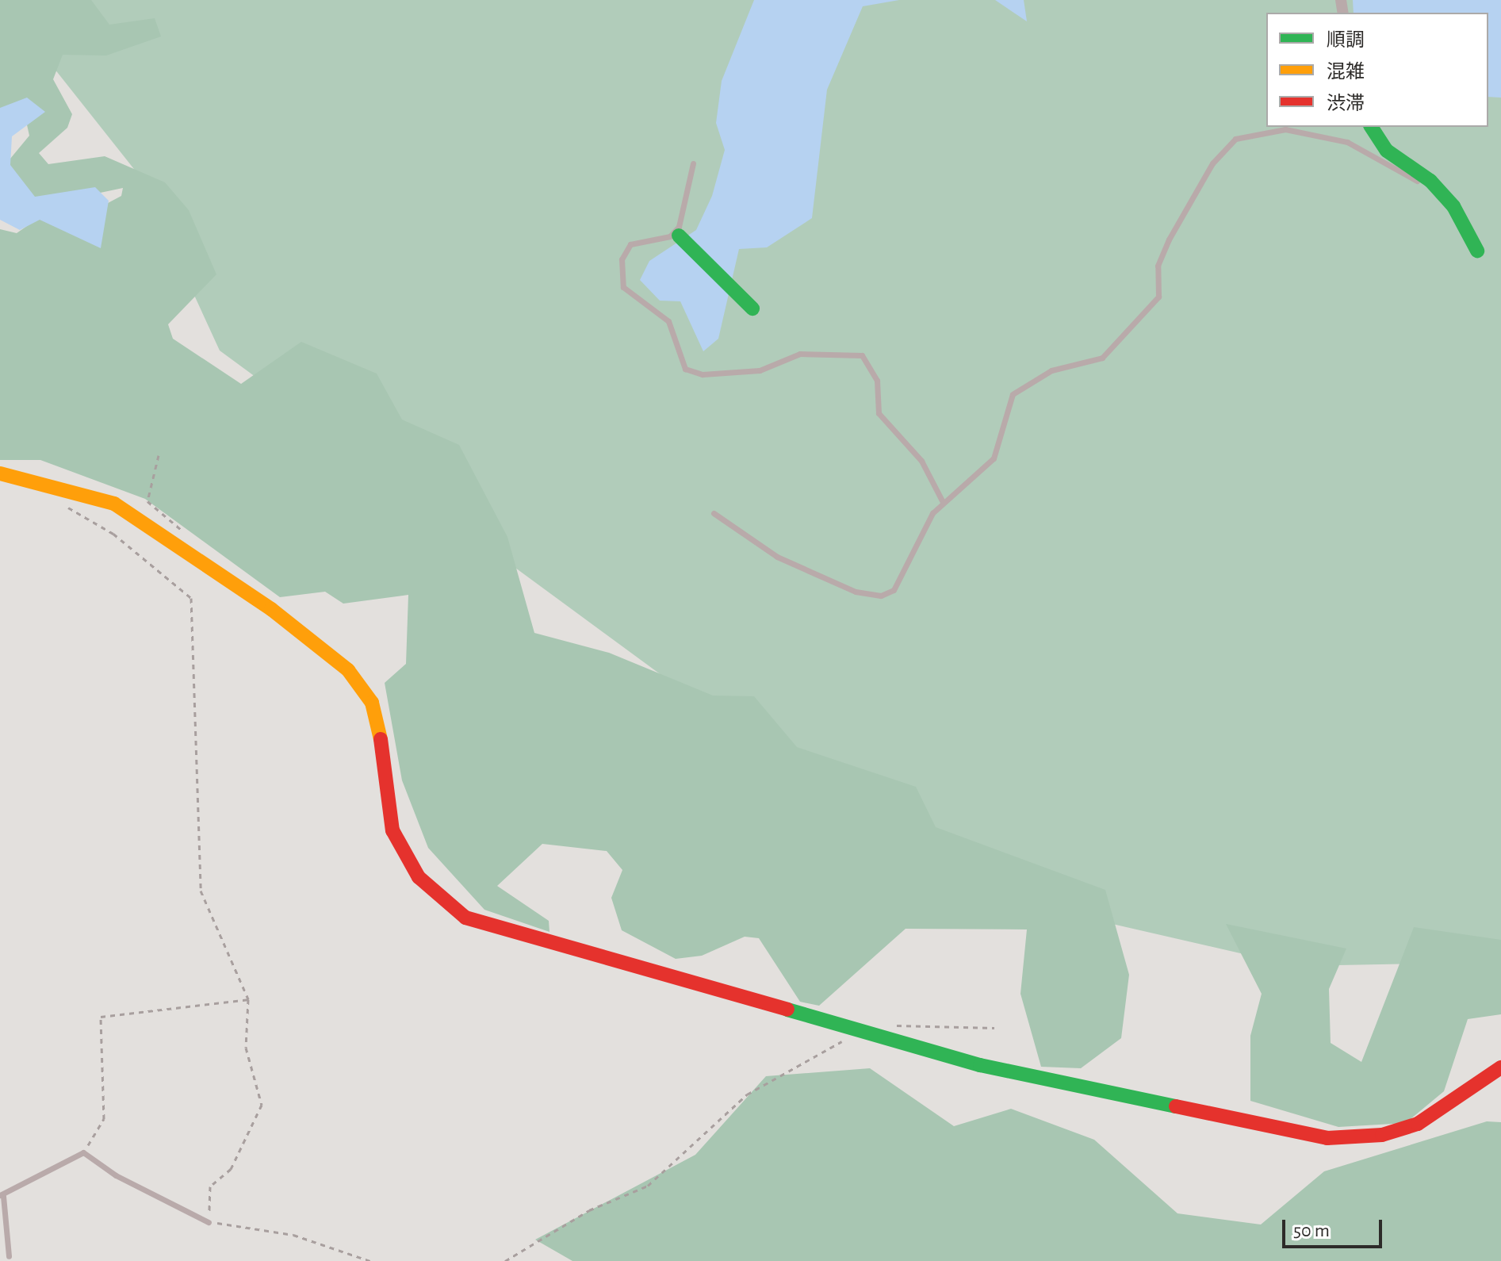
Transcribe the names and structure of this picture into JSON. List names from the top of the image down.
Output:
{
  "legend": ["順調", "混雑", "渋滞"],
  "scale_bar": "50 m"
}
